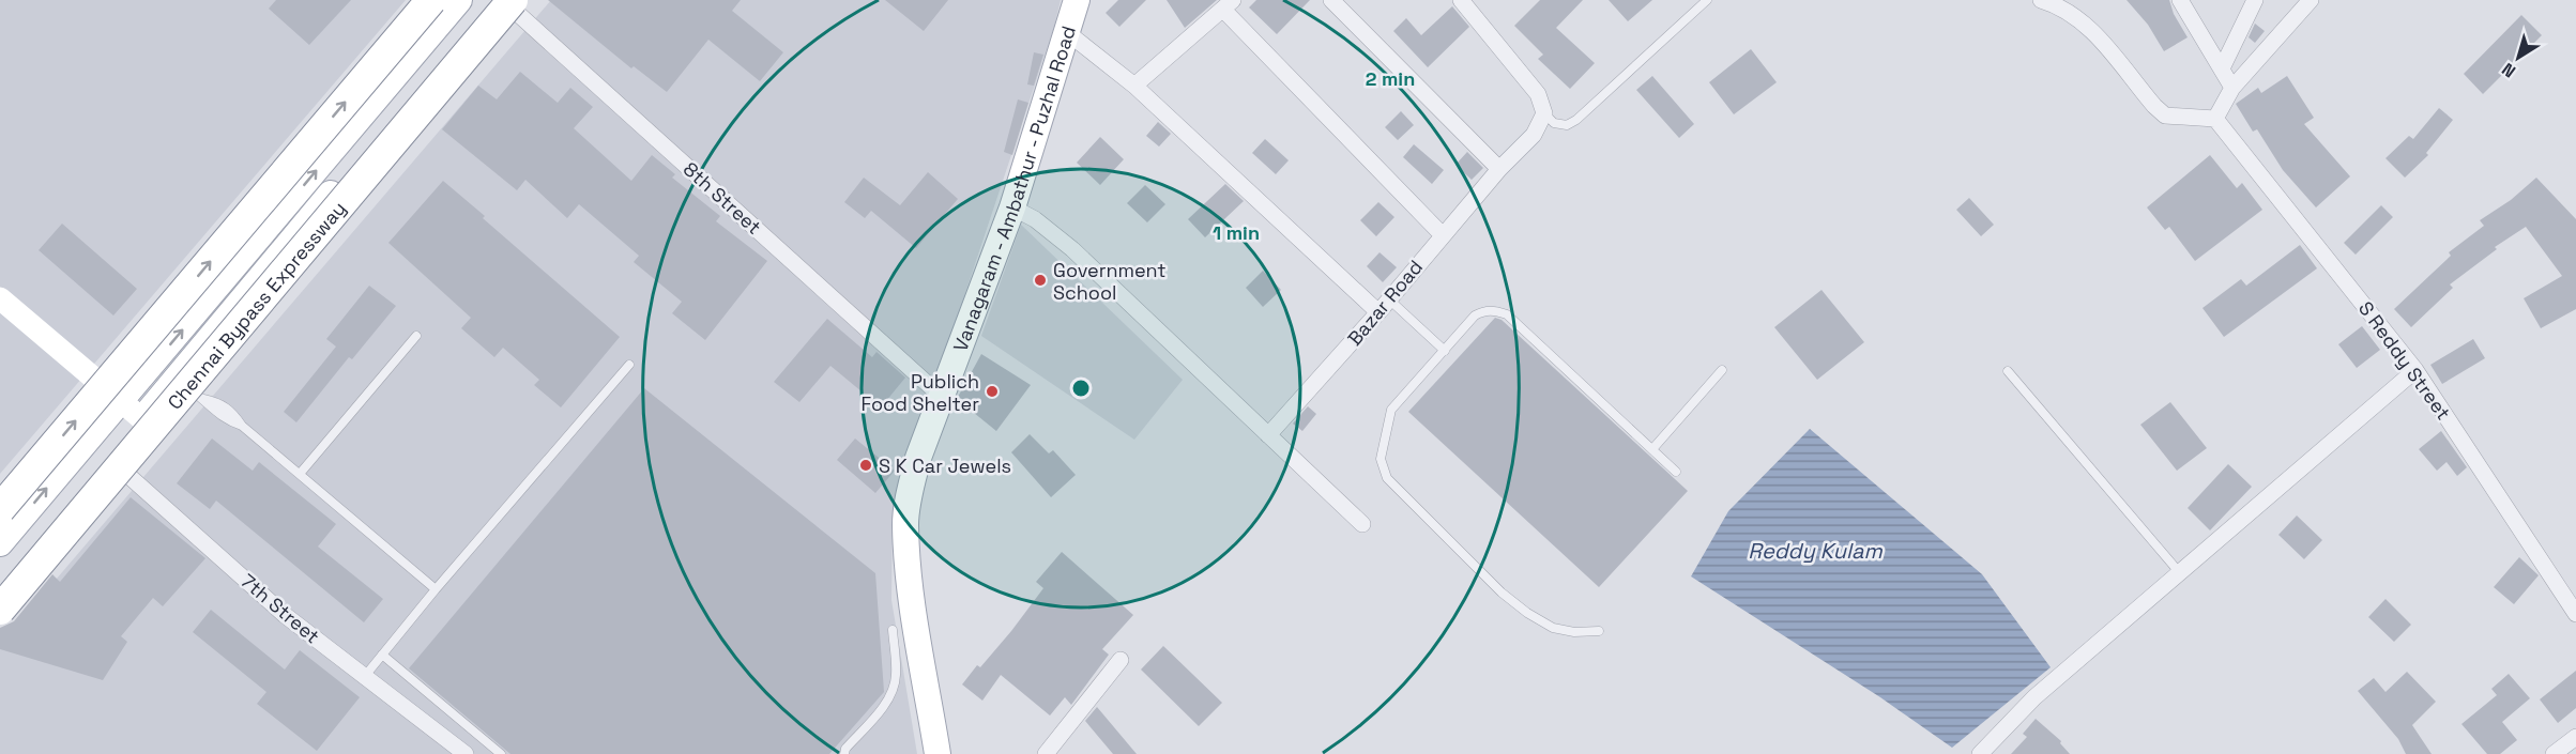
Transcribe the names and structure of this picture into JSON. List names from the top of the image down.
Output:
{
  "streets": {
    "highway": ["Chennai Bypass Expressway"],
    "main road": ["Vanagaram - Ambathur - Puzhal Road"],
    "street": [
      "8th Street",
      "Bazar Road",
      "S Reddy Street",
      "7th Street"
    ]
  },
  "crossings": [
    ["Vanagaram - Ambathur - Puzhal Road", "8th Street"]
  ],
  "water": ["Reddy Kulam"],
  "places": ["Government School", "Publich Food Shelter", "S K Car Jewels"],
  "north": "bottom left",
  "rings": ["2 min", "1 min"]
}
